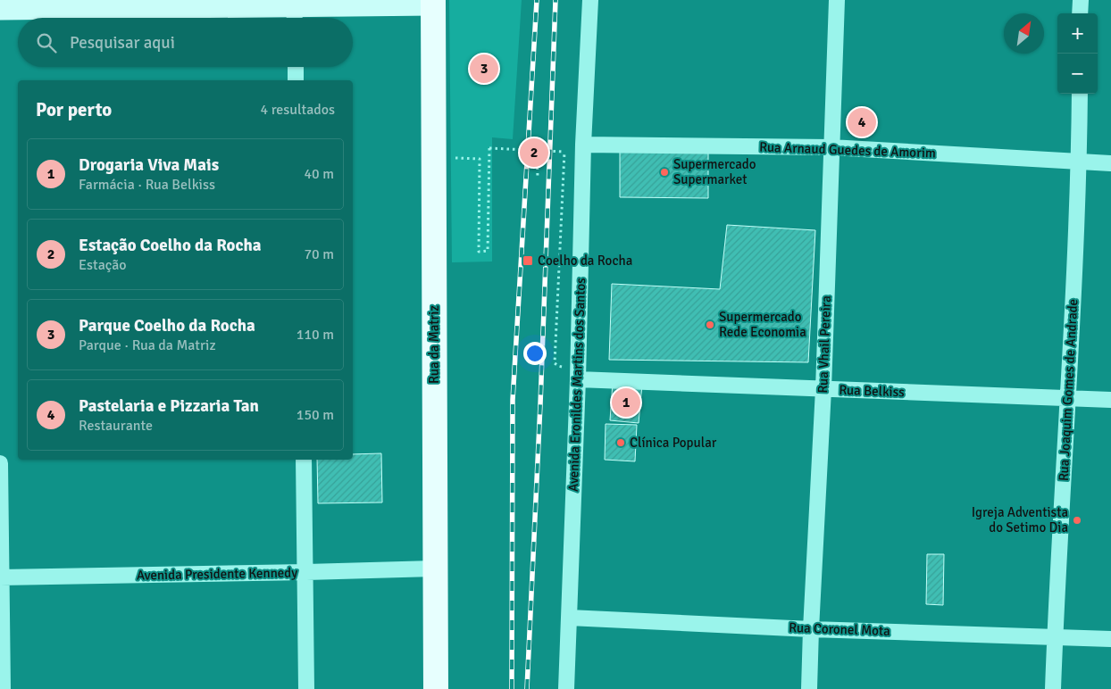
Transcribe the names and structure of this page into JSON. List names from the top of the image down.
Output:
{
  "streets": {
    "main road": ["Rua da Matriz"],
    "street": [
      "Rua Arnaud Guedes de Amorim",
      "Rua Vhail Pereira",
      "Avenida Eronildes Martins dos Santos",
      "Rua Joaquim Gomes de Andrade",
      "Rua Belkiss",
      "Avenida Presidente Kennedy",
      "Rua Coronel Mota"
    ]
  },
  "crossings": [
    ["Rua Arnaud Guedes de Amorim", "Rua Vhail Pereira"],
    ["Rua Arnaud Guedes de Amorim", "Avenida Eronildes Martins dos Santos"],
    ["Rua Arnaud Guedes de Amorim", "Rua Joaquim Gomes de Andrade"],
    ["Rua da Matriz", "Avenida Presidente Kennedy"],
    ["Rua Vhail Pereira", "Rua Belkiss"],
    ["Rua Vhail Pereira", "Rua Coronel Mota"],
    ["Avenida Eronildes Martins dos Santos", "Rua Belkiss"],
    ["Avenida Eronildes Martins dos Santos", "Rua Coronel Mota"],
    ["Rua Joaquim Gomes de Andrade", "Rua Belkiss"],
    ["Rua Joaquim Gomes de Andrade", "Rua Coronel Mota"]
  ],
  "places": {
    "other": [
      "Supermercado Supermarket",
      "Supermercado Rede Economia",
      "Clínica Popular",
      "Igreja Adventista do Setimo Dia"
    ],
    "transit": ["Coelho da Rocha"]
  },
  "north": "top right",
  "page": {
    "map_buttons": ["+", "−"],
    "search": "Pesquisar aqui",
    "pins": [
      "3",
      "4",
      "2",
      "1"
    ],
    "heading": ["Por perto", "4 resultados"],
    "list": [
      {
        "mark": "1",
        "name": "Drogaria Viva Mais",
        "note": "Farmácia · Rua Belkiss",
        "value": "40 m"
      },
      {
        "mark": "2",
        "name": "Estação Coelho da Rocha",
        "note": "Estação",
        "value": "70 m"
      },
      {
        "mark": "3",
        "name": "Parque Coelho da Rocha",
        "note": "Parque · Rua da Matriz",
        "value": "110 m"
      },
      {
        "mark": "4",
        "name": "Pastelaria e Pizzaria Tan",
        "note": "Restaurante",
        "value": "150 m"
      }
    ]
  }
}
